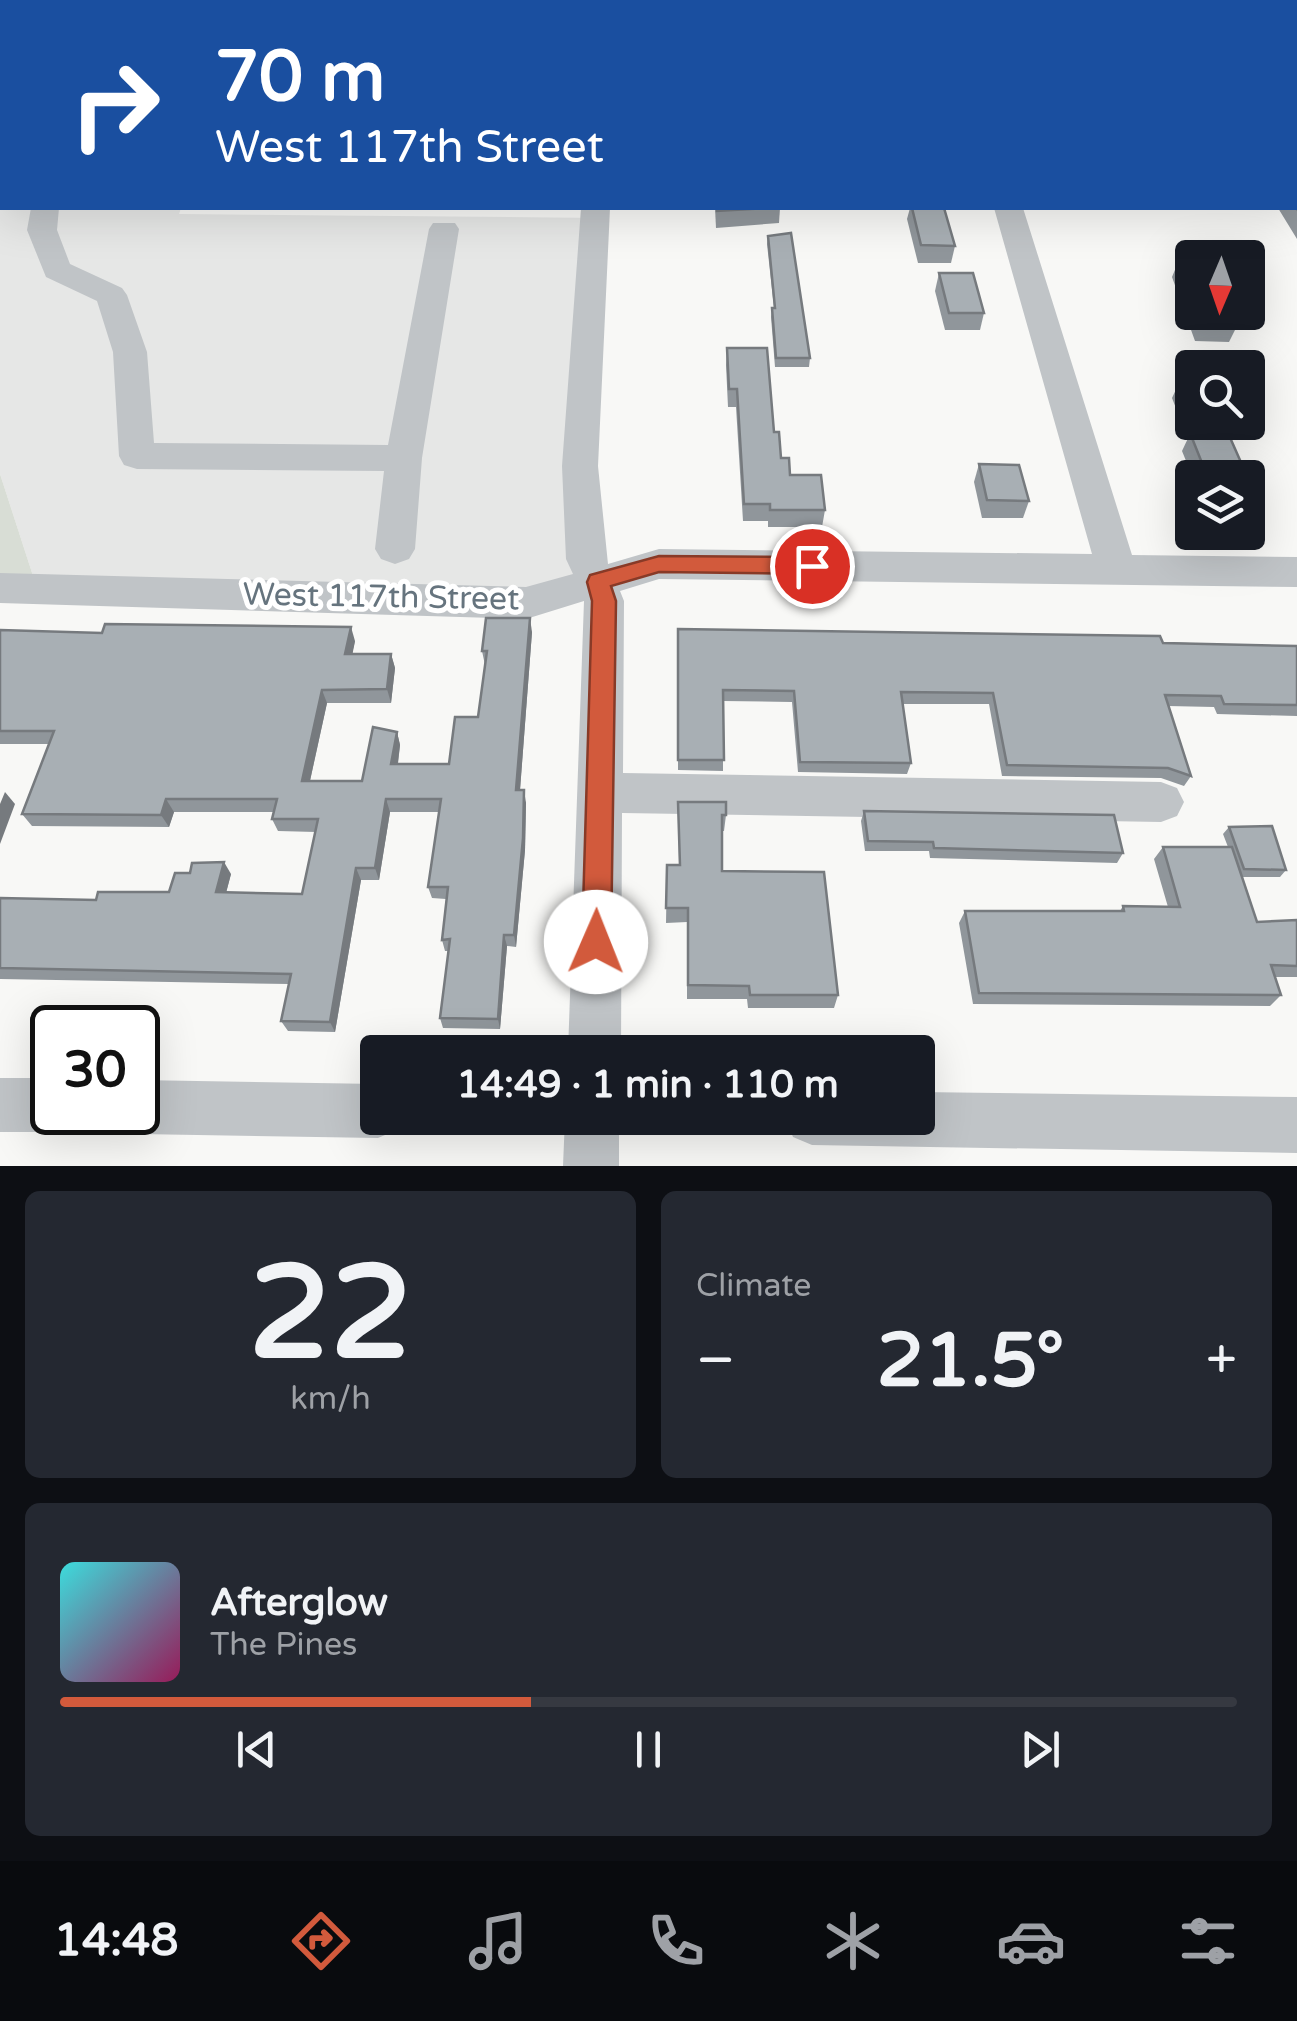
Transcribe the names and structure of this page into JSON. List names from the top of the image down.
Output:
{
  "streets": {
    "street": ["West 117th Street"]
  },
  "north": "bottom",
  "page": {
    "turn": ["70 m", "West 117th Street"],
    "limit": "30",
    "trip": "14:49 · 1 min · 110 m",
    "tile": [
      ["22", "km/h"],
      "Climate"
    ],
    "heat": ["−", "21.5°", "+"],
    "song": ["Afterglow", "The Pines"],
    "tabs": "14:48"
  }
}
